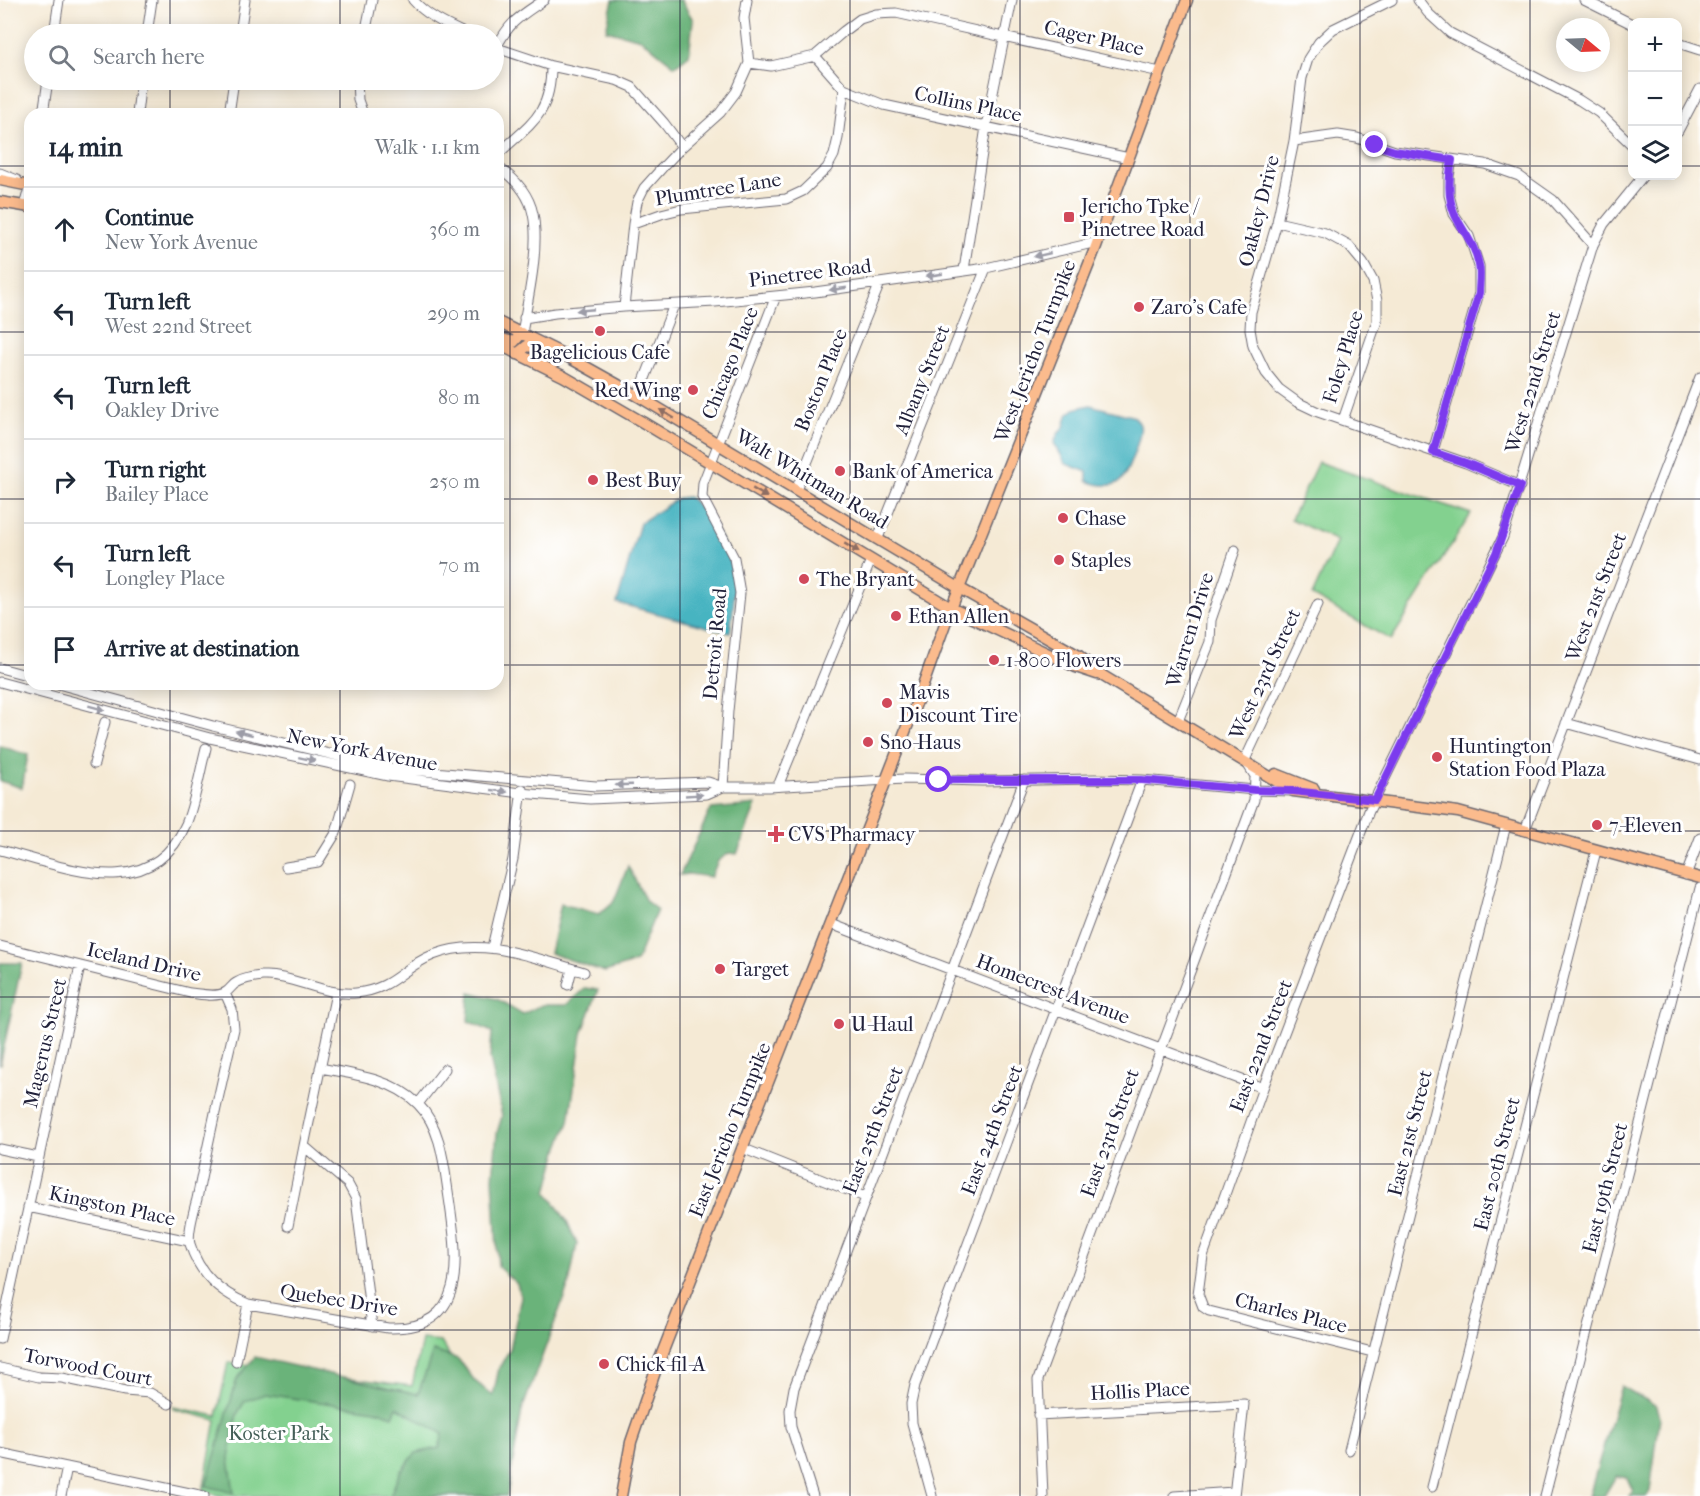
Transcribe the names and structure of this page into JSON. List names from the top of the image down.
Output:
{
  "streets": {
    "main road": [
      "West Jericho Turnpike",
      "Walt Whitman Road",
      "New York Avenue",
      "East Jericho Turnpike"
    ],
    "street": [
      "Cager Place",
      "Collins Place",
      "Plumtree Lane",
      "Oakley Drive",
      "Pinetree Road",
      "Foley Place",
      "Chicago Place",
      "Boston Place",
      "Albany Street",
      "West 22nd Street",
      "West 21st Street",
      "Warren Drive",
      "Detroit Road",
      "West 23rd Street",
      "Iceland Drive",
      "Homecrest Avenue",
      "Magerus Street",
      "East 22nd Street",
      "East 25th Street",
      "East 24th Street",
      "East 23rd Street",
      "East 21st Street",
      "East 20th Street",
      "East 19th Street",
      "Kingston Place",
      "Quebec Drive",
      "Charles Place",
      "Torwood Court",
      "Hollis Place"
    ]
  },
  "crossings": [
    ["Cager Place", "Collins Place"],
    ["Cager Place", "West Jericho Turnpike"],
    ["Collins Place", "Plumtree Lane"],
    ["Collins Place", "West Jericho Turnpike"],
    ["Oakley Drive", "Foley Place"],
    ["Oakley Drive", "West 22nd Street"],
    ["Pinetree Road", "West Jericho Turnpike"],
    ["Pinetree Road", "Chicago Place"],
    ["Pinetree Road", "Boston Place"],
    ["Pinetree Road", "Albany Street"],
    ["West Jericho Turnpike", "Walt Whitman Road"],
    ["West Jericho Turnpike", "New York Avenue"],
    ["West Jericho Turnpike", "East Jericho Turnpike"],
    ["Chicago Place", "Walt Whitman Road"],
    ["Chicago Place", "Detroit Road"],
    ["Boston Place", "Walt Whitman Road"],
    ["Albany Street", "Walt Whitman Road"],
    ["West 22nd Street", "New York Avenue"],
    ["West 22nd Street", "East 22nd Street"],
    ["Walt Whitman Road", "Warren Drive"],
    ["Walt Whitman Road", "Detroit Road"],
    ["Walt Whitman Road", "West 23rd Street"],
    ["Walt Whitman Road", "New York Avenue"],
    ["West 21st Street", "New York Avenue"],
    ["Detroit Road", "New York Avenue"],
    ["New York Avenue", "East 22nd Street"],
    ["New York Avenue", "East Jericho Turnpike"],
    ["New York Avenue", "East 25th Street"],
    ["New York Avenue", "East 24th Street"],
    ["New York Avenue", "East 23rd Street"],
    ["New York Avenue", "East 21st Street"],
    ["New York Avenue", "East 20th Street"],
    ["Iceland Drive", "Magerus Street"],
    ["Homecrest Avenue", "East 22nd Street"],
    ["Homecrest Avenue", "East Jericho Turnpike"],
    ["Homecrest Avenue", "East 25th Street"],
    ["Homecrest Avenue", "East 24th Street"],
    ["Homecrest Avenue", "East 23rd Street"],
    ["Magerus Street", "Kingston Place"],
    ["East 22nd Street", "Charles Place"],
    ["East 23rd Street", "Hollis Place"],
    ["East 21st Street", "Charles Place"],
    ["Kingston Place", "Quebec Drive"]
  ],
  "one_way": ["Pinetree Road"],
  "parks": ["Koster Park"],
  "places": {
    "transit": ["Jericho Tpke / Pinetree Road"],
    "other": [
      "Zaro's Cafe",
      "Bagelicious Cafe",
      "Red Wing",
      "Bank of America",
      "Best Buy",
      "Chase",
      "Staples",
      "The Bryant",
      "Ethan Allen",
      "1-800 Flowers",
      "Mavis Discount Tire",
      "Sno-Haus",
      "Huntington Station Food Plaza",
      "7-Eleven",
      "Target",
      "U-Haul",
      "Chick-fil-A"
    ],
    "health": ["CVS Pharmacy"]
  },
  "north": "right",
  "page": {
    "map_buttons": ["+", "−"],
    "search": "Search here",
    "heading": ["14 min", "Walk · 1.1 km"],
    "list": [
      ["Continue", "New York Avenue", "360 m"],
      ["Turn left", "West 22nd Street", "290 m"],
      ["Turn left", "Oakley Drive", "80 m"],
      ["Turn right", "Bailey Place", "250 m"],
      ["Turn left", "Longley Place", "70 m"],
      "Arrive at destination"
    ]
  }
}
